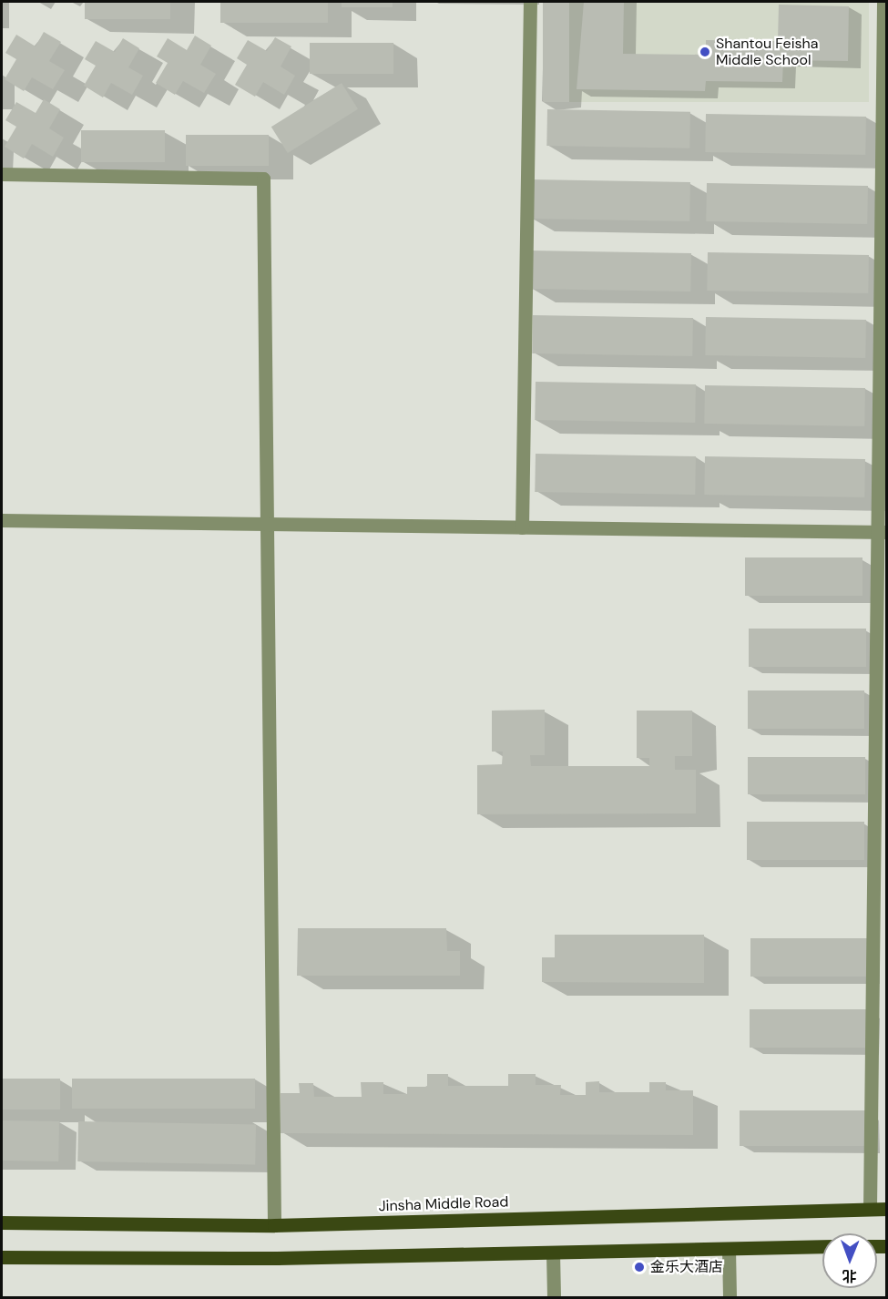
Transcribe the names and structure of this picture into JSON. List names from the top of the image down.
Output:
{
  "streets": {
    "main road": ["Jinsha Middle Road"]
  },
  "places": ["Shantou Feisha Middle School", "金乐大酒店"],
  "north": "bottom"
}
